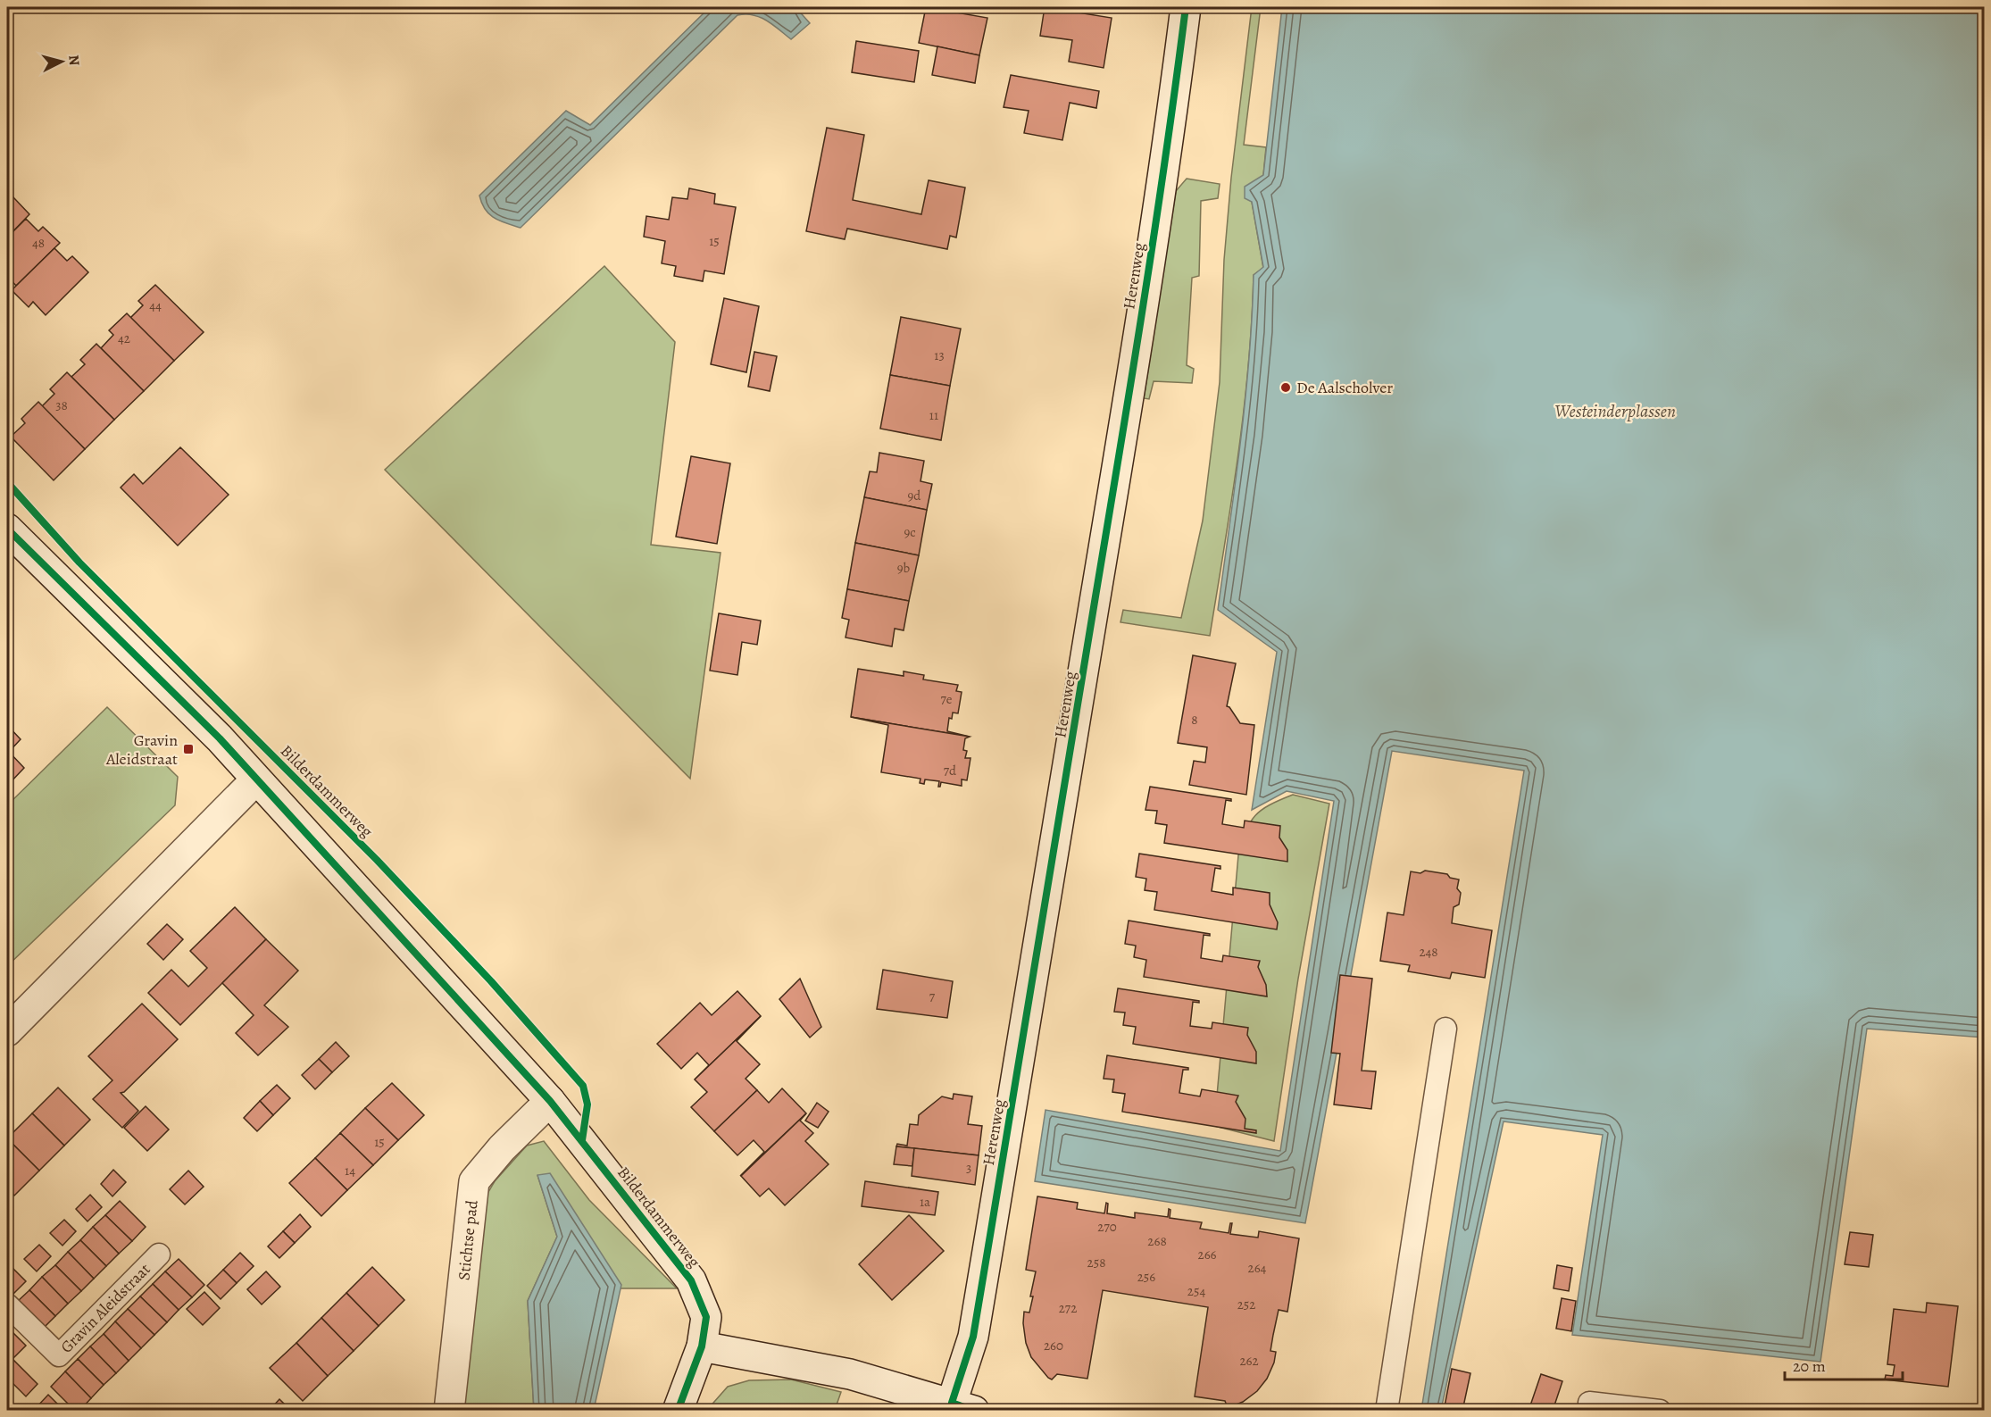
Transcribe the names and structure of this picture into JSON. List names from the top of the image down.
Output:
{
  "streets": {
    "street": ["Herenweg", "Bilderdammerweg", "Stichtse pad"],
    "lane": ["Gravin Aleidstraat"]
  },
  "crossings": [
    ["Bilderdammerweg", "Stichtse pad"]
  ],
  "water": ["Westeinderplassen"],
  "places": {
    "other": ["De Aalscholver"],
    "transit": ["Gravin Aleidstraat"]
  },
  "house_numbers": [
    "15",
    "48",
    "44",
    "42",
    "13",
    "38",
    "11",
    "9d",
    "9c",
    "9b",
    "7e",
    "8",
    "7d",
    "248",
    "7",
    "15",
    "3",
    "14",
    "1a",
    "270",
    "268",
    "266",
    "258",
    "264",
    "256",
    "254",
    "252",
    "272",
    "260",
    "262"
  ],
  "scale_bar": "20 m",
  "north": "right"
}
